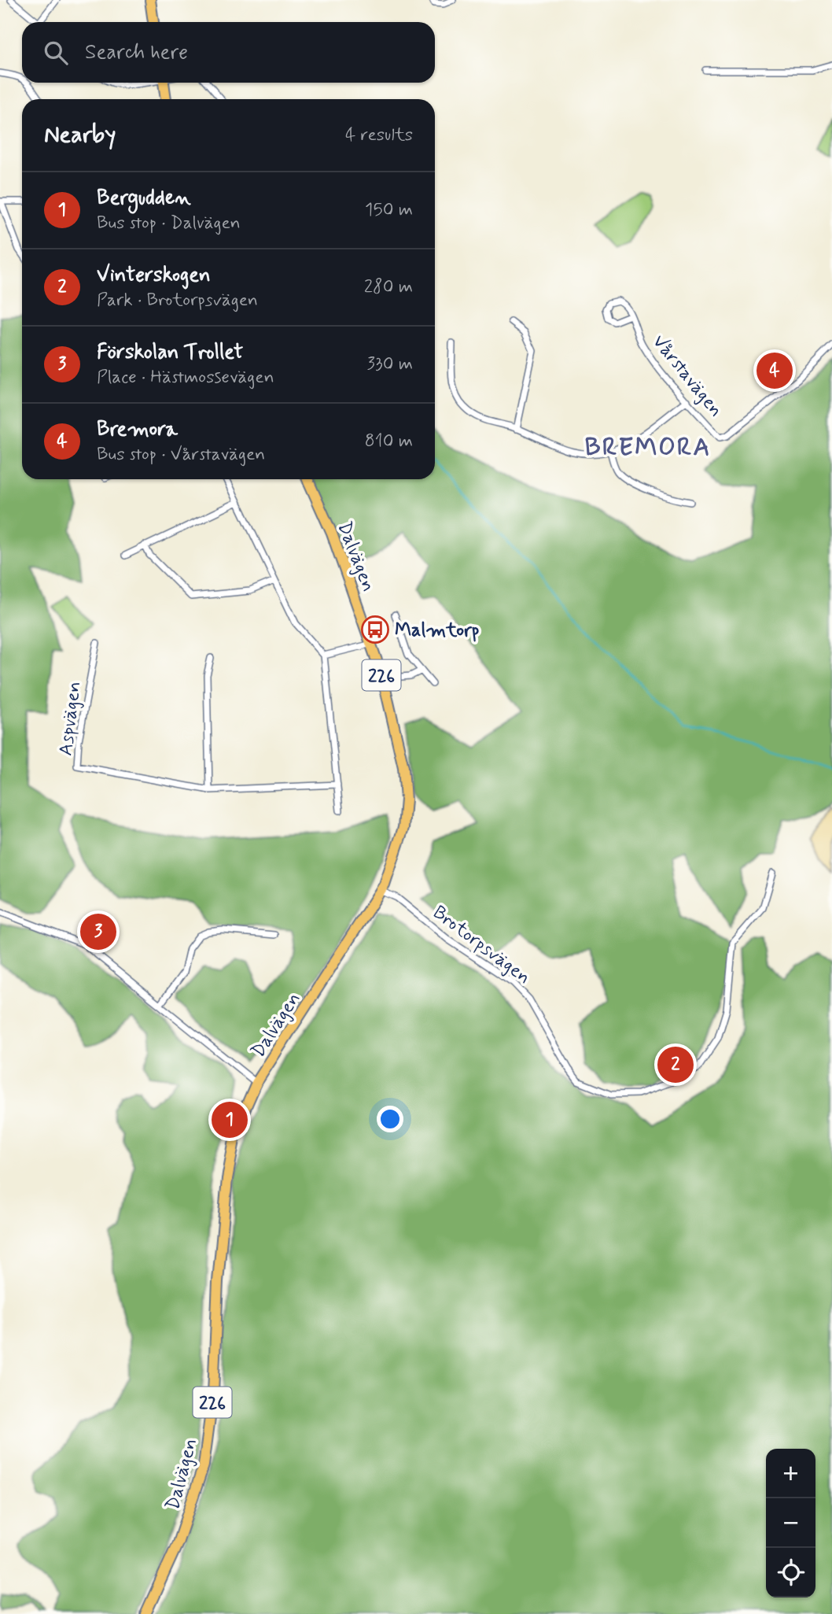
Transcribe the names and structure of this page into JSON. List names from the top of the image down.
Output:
{
  "streets": {
    "main road": ["Dalvägen", "226"],
    "street": ["Vårstavägen", "Aspvägen", "Brotorpsvägen"]
  },
  "crossings": [
    ["Dalvägen", "Brotorpsvägen"]
  ],
  "districts": ["BREMORA"],
  "places": {
    "bus stop": ["Malmtorp"]
  },
  "page": {
    "search": "Search here",
    "heading": ["Nearby", "4 results"],
    "list": [
      {
        "mark": "1",
        "name": "Bergudden",
        "note": "Bus stop · Dalvägen",
        "value": "150 m"
      },
      {
        "mark": "2",
        "name": "Vinterskogen",
        "note": "Park · Brotorpsvägen",
        "value": "280 m"
      },
      {
        "mark": "3",
        "name": "Förskolan Trollet",
        "note": "Place · Hästmossevägen",
        "value": "330 m"
      },
      {
        "mark": "4",
        "name": "Bremora",
        "note": "Bus stop · Vårstavägen",
        "value": "810 m"
      }
    ],
    "pins": [
      "4",
      "3",
      "2",
      "1"
    ],
    "map_buttons": ["+", "−"]
  }
}
